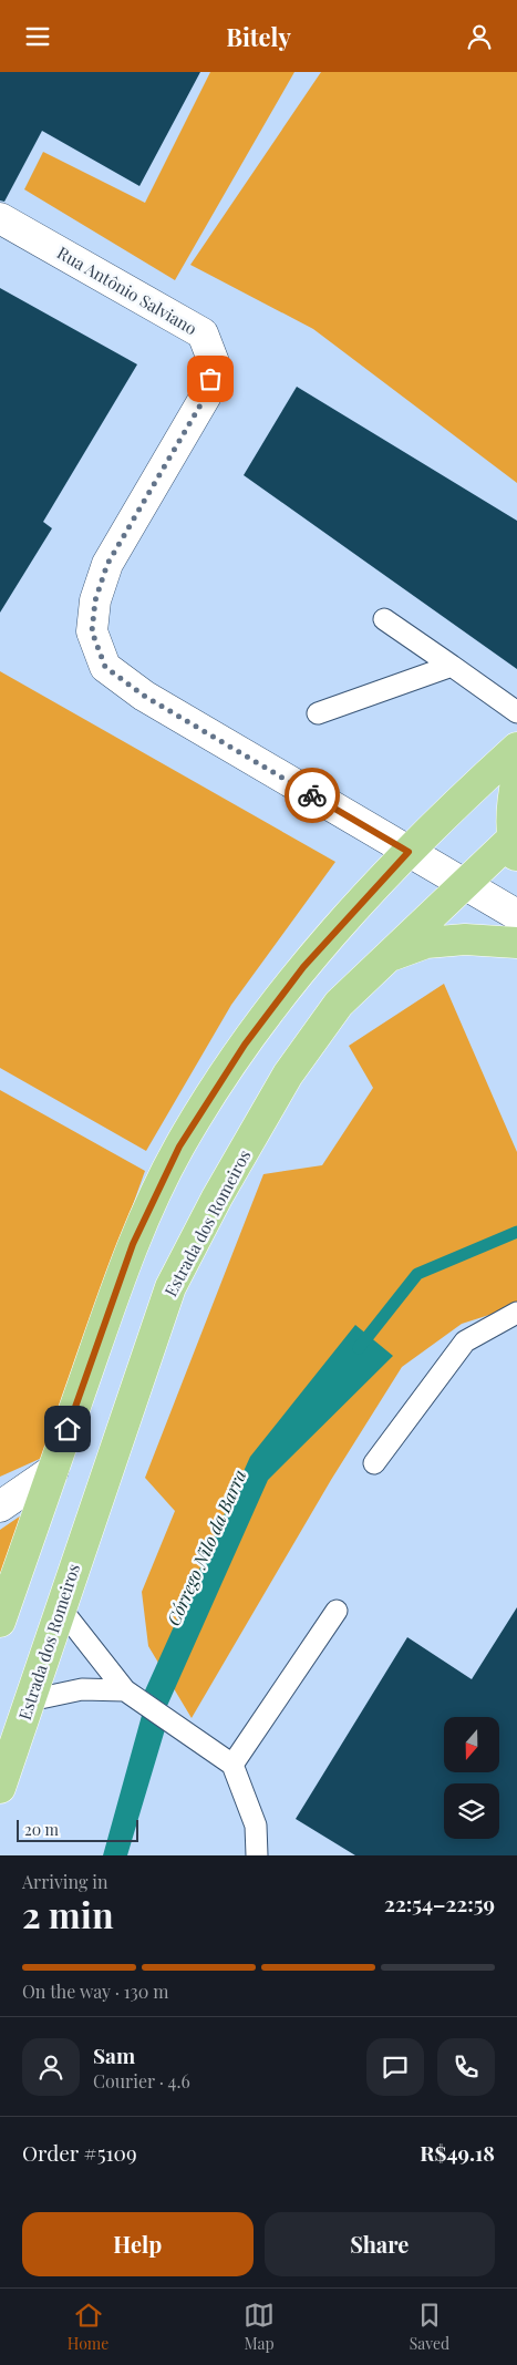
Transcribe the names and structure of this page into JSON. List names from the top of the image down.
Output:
{
  "streets": {
    "main road": ["Estrada dos Romeiros"],
    "street": ["Rua Antônio Salviano"]
  },
  "crossings": [
    ["Rua Antônio Salviano", "Estrada dos Romeiros"]
  ],
  "water": ["Córrego Nilo da Barra"],
  "scale_bar": "20 m",
  "north": "bottom",
  "page": {
    "header": "Bitely",
    "scale": "20 m",
    "heading": ["2 min", "Arriving in", "22:54–22:59"],
    "panel": [
      "Sam",
      "Courier · 4.6",
      "Order #5109",
      "R$49.18"
    ],
    "bar": "On the way · 130 m",
    "buttons": ["Help", "Share"],
    "tabs": ["Home", "Map", "Saved"]
  }
}
